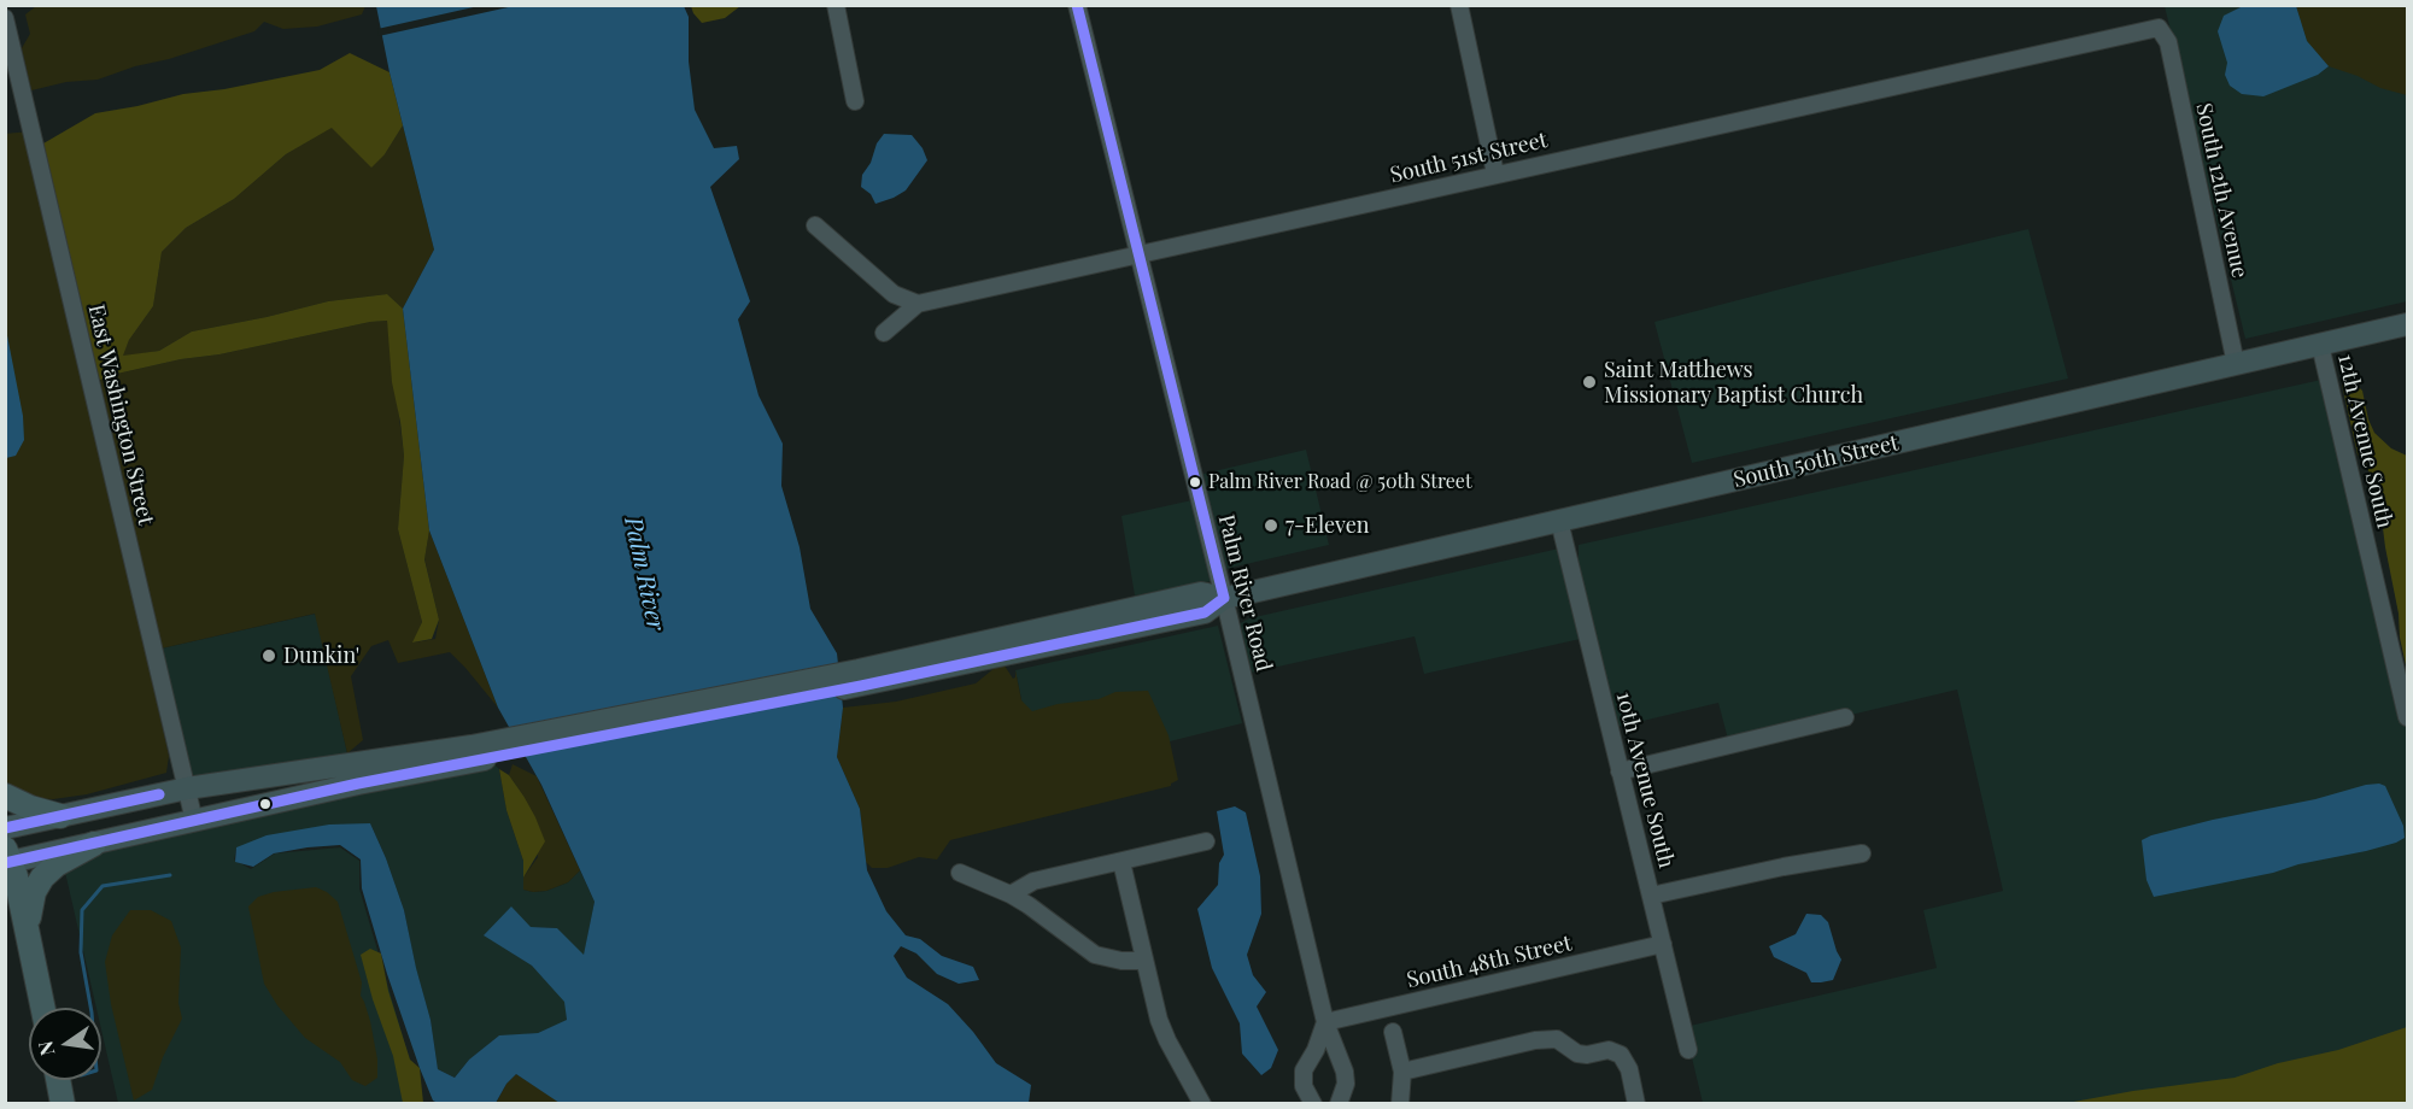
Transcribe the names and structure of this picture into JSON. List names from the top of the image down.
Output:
{
  "streets": {
    "main road": ["South 50th Street"],
    "street": [
      "South 51st Street",
      "South 12th Avenue",
      "East Washington Street",
      "12th Avenue South",
      "Palm River Road",
      "10th Avenue South",
      "South 48th Street"
    ]
  },
  "crossings": [
    ["South 51st Street", "South 12th Avenue"],
    ["South 51st Street", "Palm River Road"],
    ["South 12th Avenue", "South 50th Street"],
    ["East Washington Street", "South 50th Street"],
    ["12th Avenue South", "South 50th Street"],
    ["South 50th Street", "Palm River Road"],
    ["South 50th Street", "10th Avenue South"],
    ["Palm River Road", "South 48th Street"],
    ["10th Avenue South", "South 48th Street"]
  ],
  "water": ["Palm River"],
  "places": [
    "Saint Matthews Missionary Baptist Church",
    "Palm River Road @ 50th Street",
    "7-Eleven",
    "Dunkin'"
  ],
  "north": "left"
}
